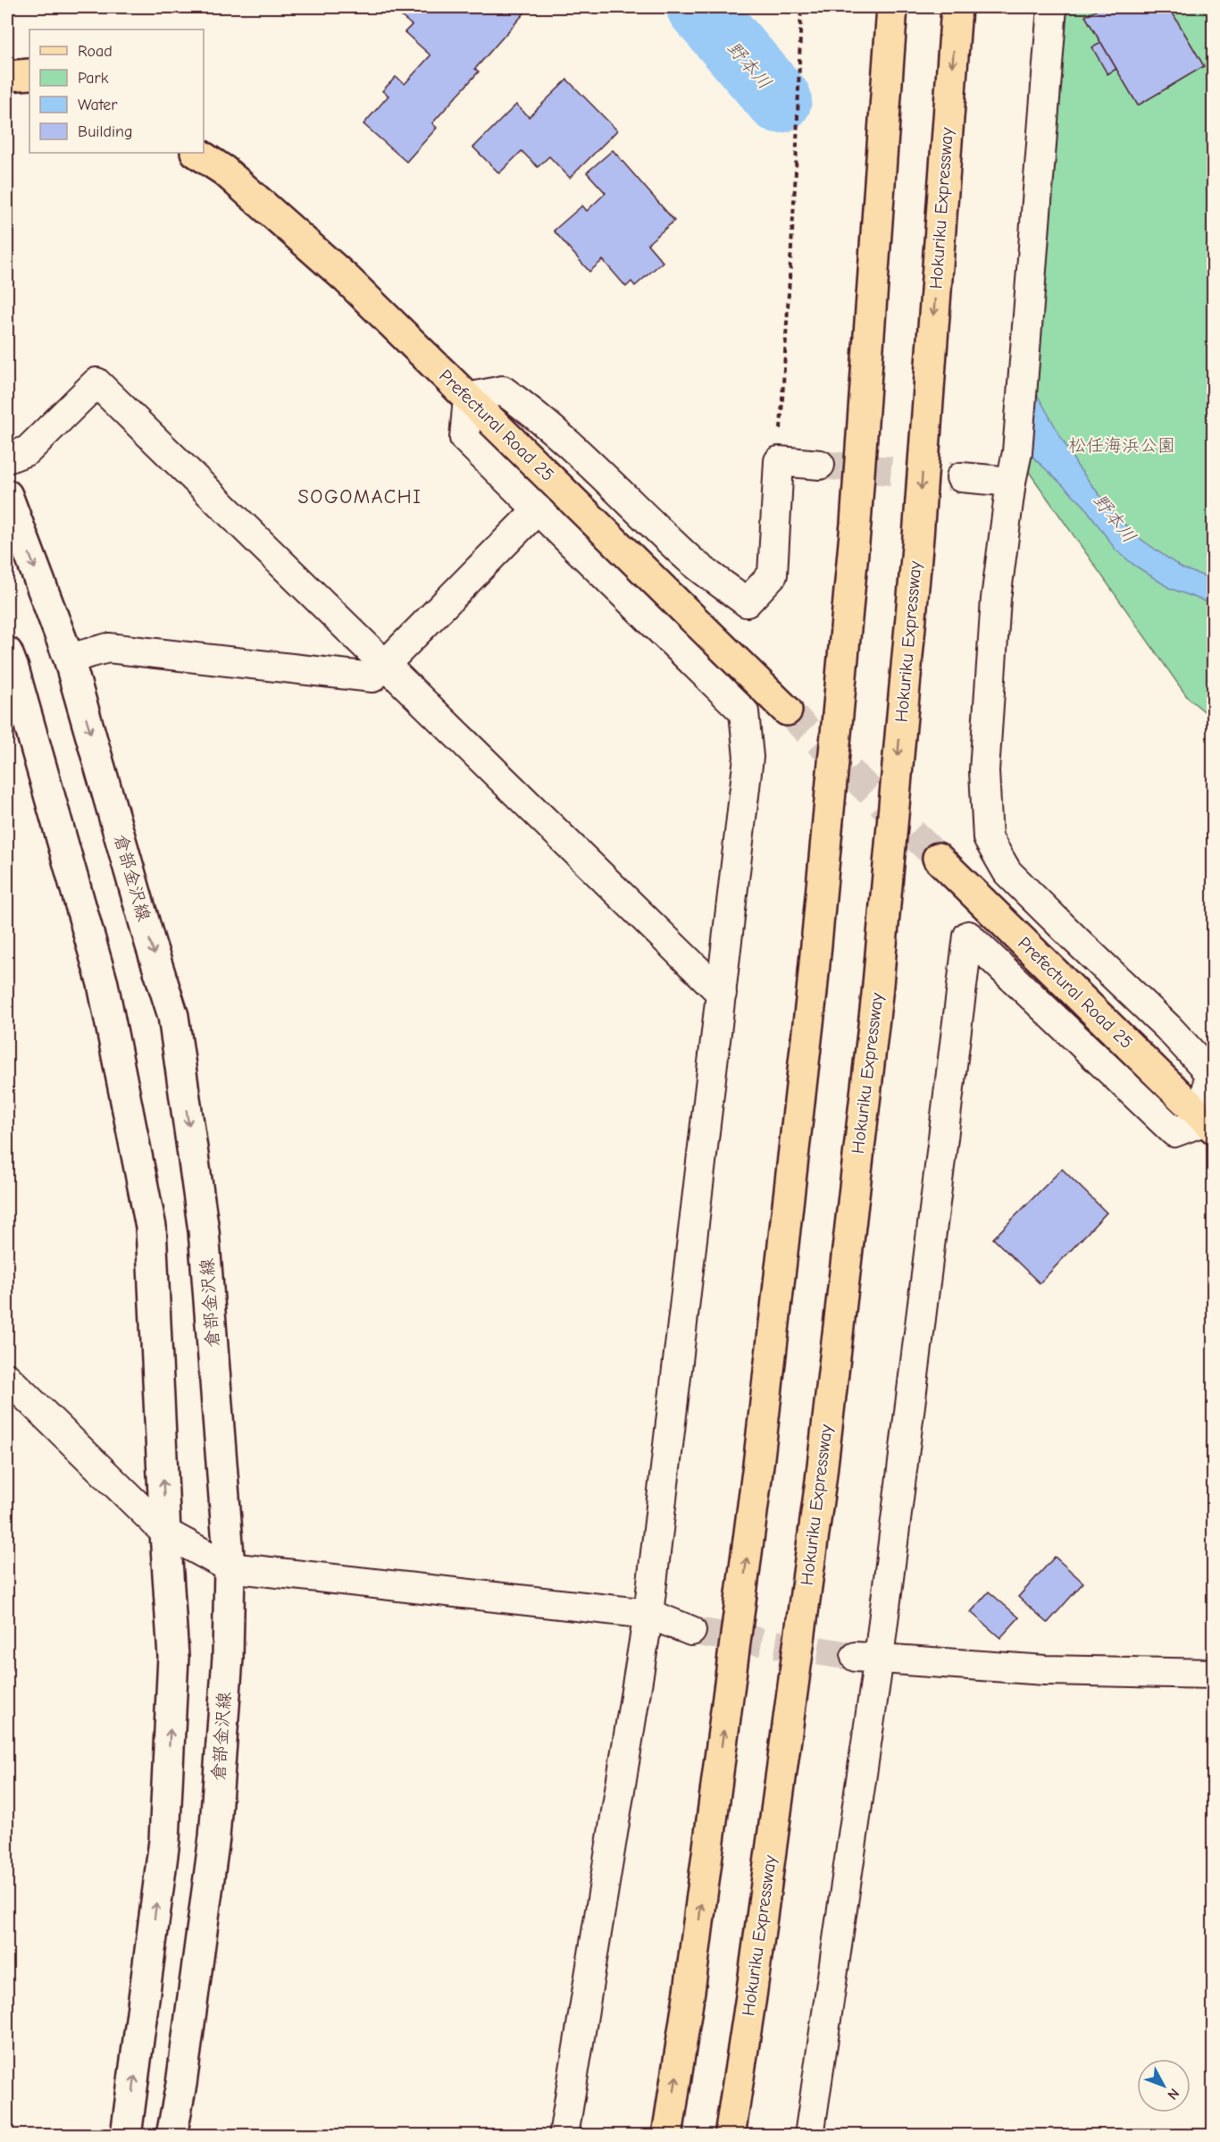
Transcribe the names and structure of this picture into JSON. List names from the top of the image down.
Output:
{
  "streets": {
    "main road": ["Hokuriku Expressway", "Prefectural Road 25", "倉部金沢線"]
  },
  "districts": ["SOGOMACHI"],
  "water": ["野本川"],
  "parks": ["松任海浜公園"],
  "legend": [
    "Road",
    "Park",
    "Water",
    "Building"
  ],
  "north": "bottom right"
}
